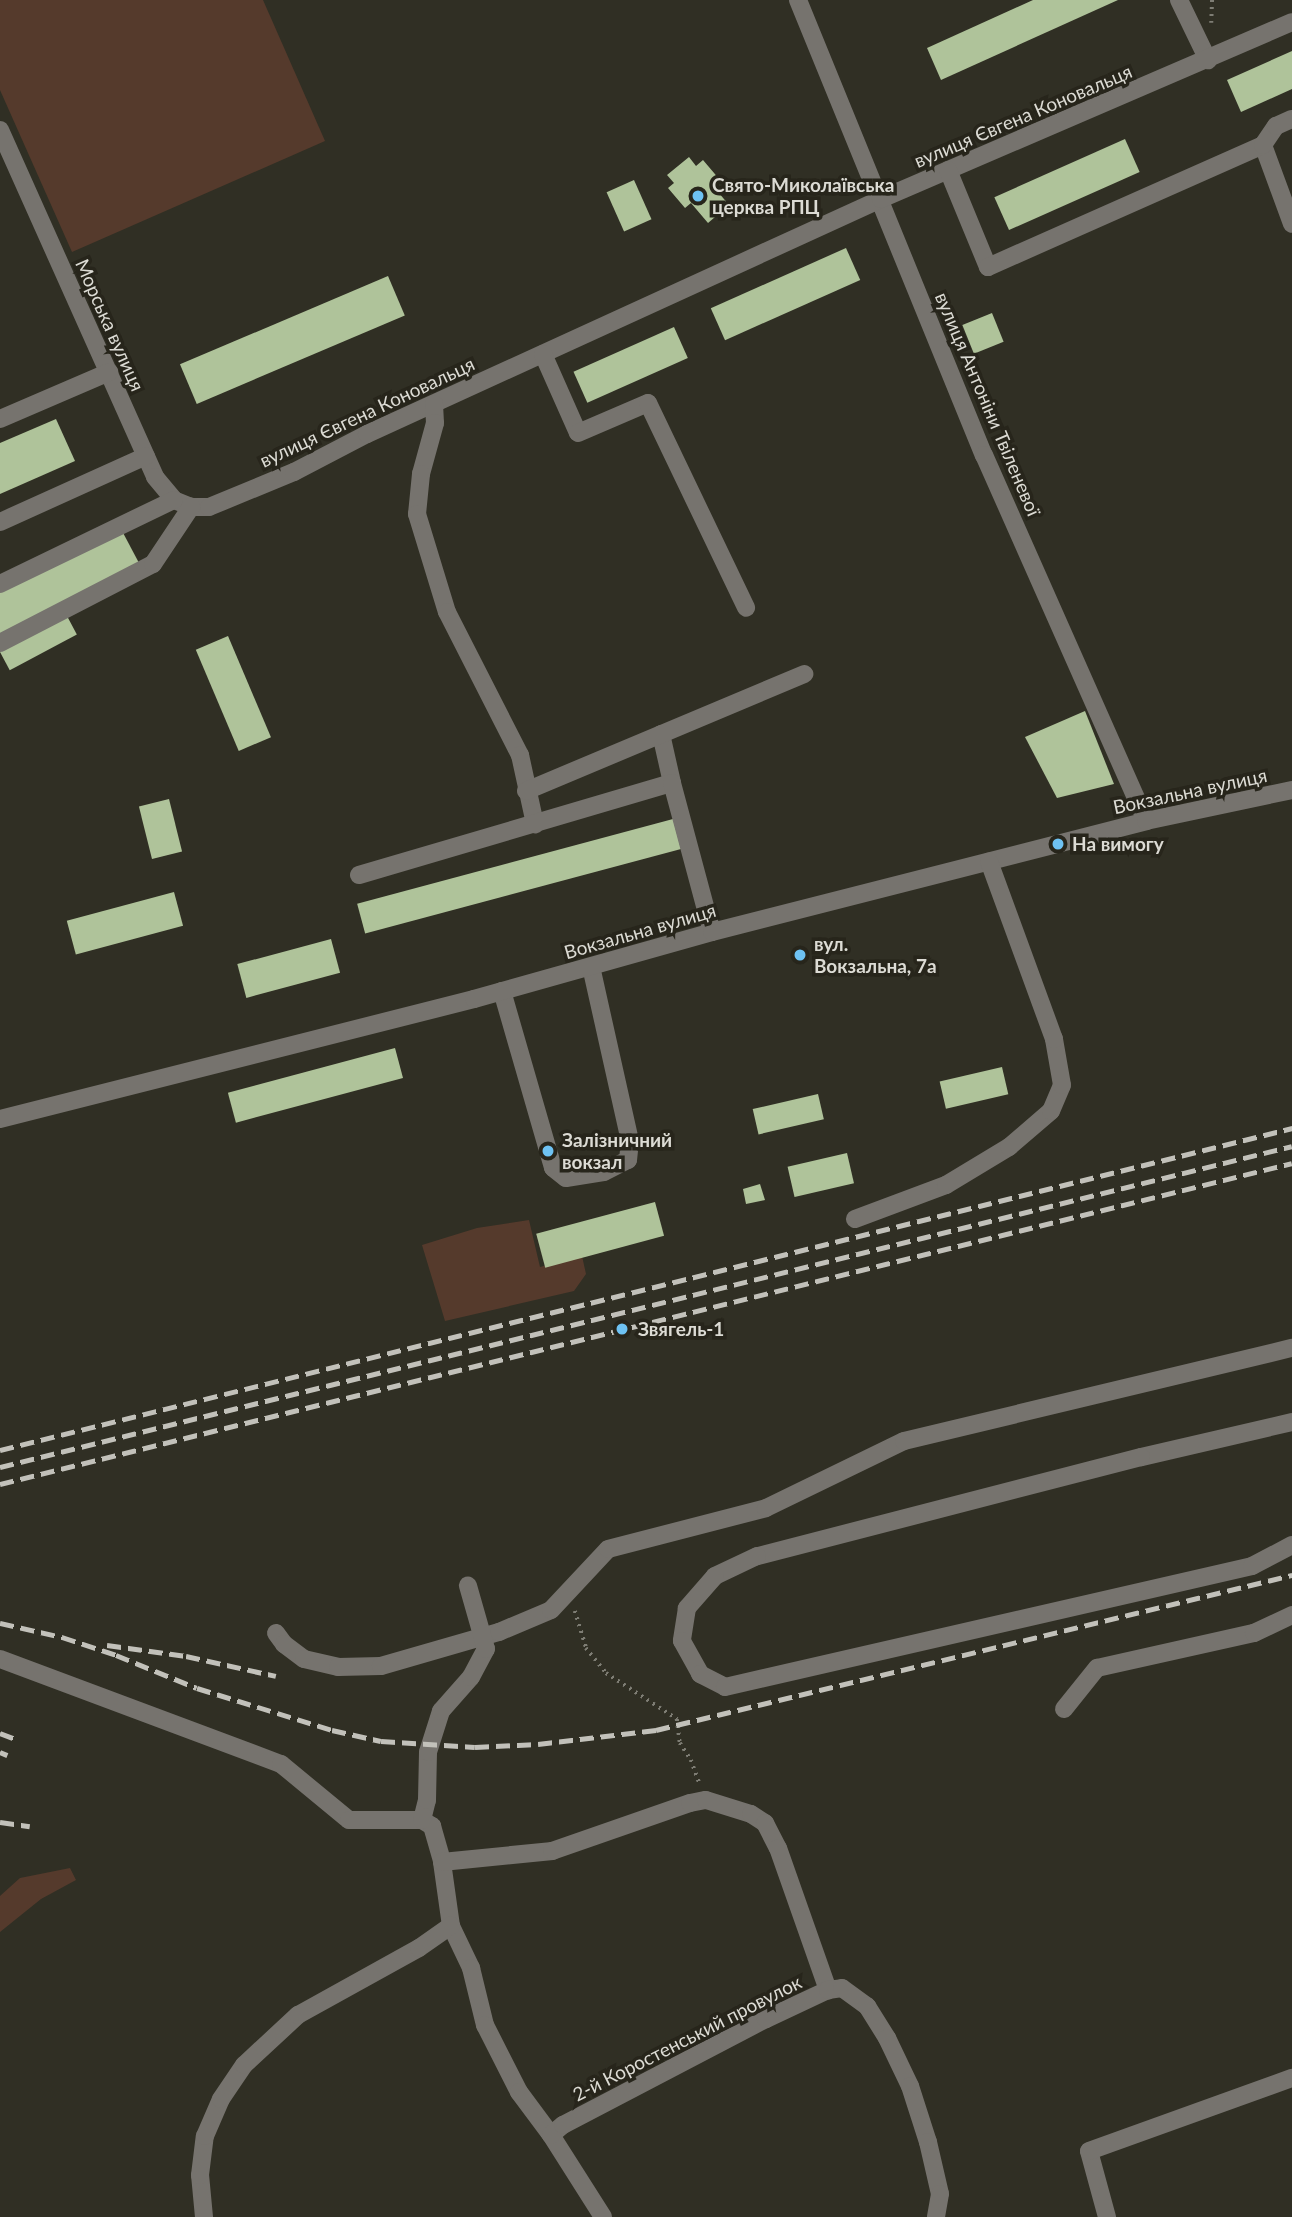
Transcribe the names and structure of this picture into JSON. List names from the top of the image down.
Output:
{
  "streets": {
    "street": [
      "вулиця Євгена Коновальця",
      "Морська вулиця",
      "вулиця Антоніни Твіленевої",
      "Вокзальна вулиця",
      "2-й Коростенський провулок"
    ]
  },
  "crossings": [
    ["вулиця Євгена Коновальця", "вулиця Антоніни Твіленевої"],
    ["вулиця Антоніни Твіленевої", "Вокзальна вулиця"]
  ],
  "places": [
    "Свято-Миколаївська церква РПЦ",
    "На вимогу",
    "вул. Вокзальна, 7а",
    "Залізничний вокзал",
    "Звягель-1"
  ]
}
